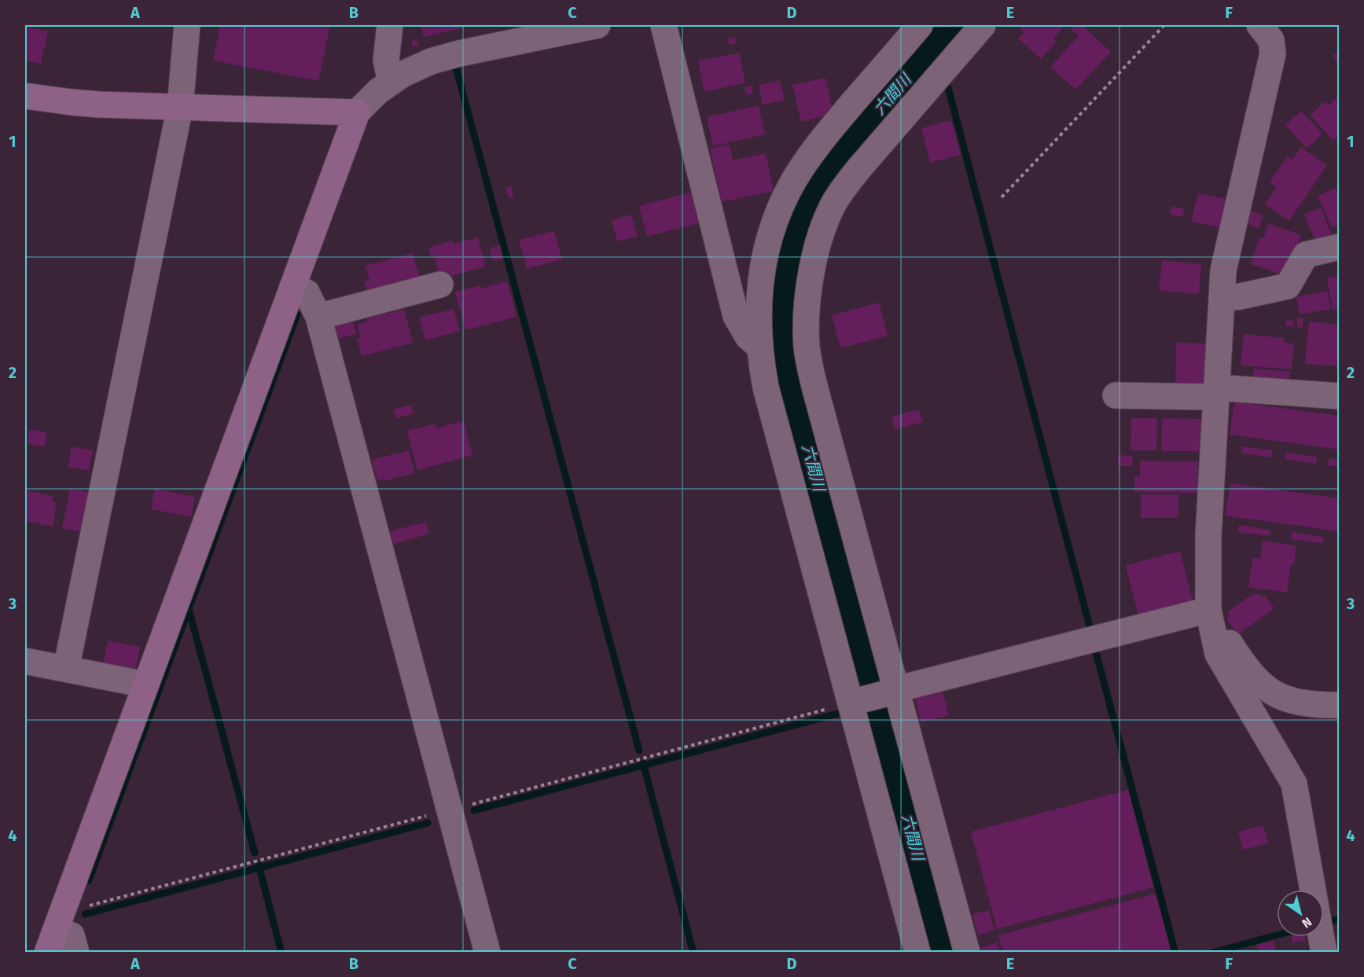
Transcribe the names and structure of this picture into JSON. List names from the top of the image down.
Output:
{
  "water": ["六間川"],
  "north": "bottom right",
  "grid": {
    "columns": [
      "A",
      "B",
      "C",
      "D",
      "E",
      "F"
    ],
    "rows": [
      "1",
      "2",
      "3",
      "4"
    ]
  }
}
